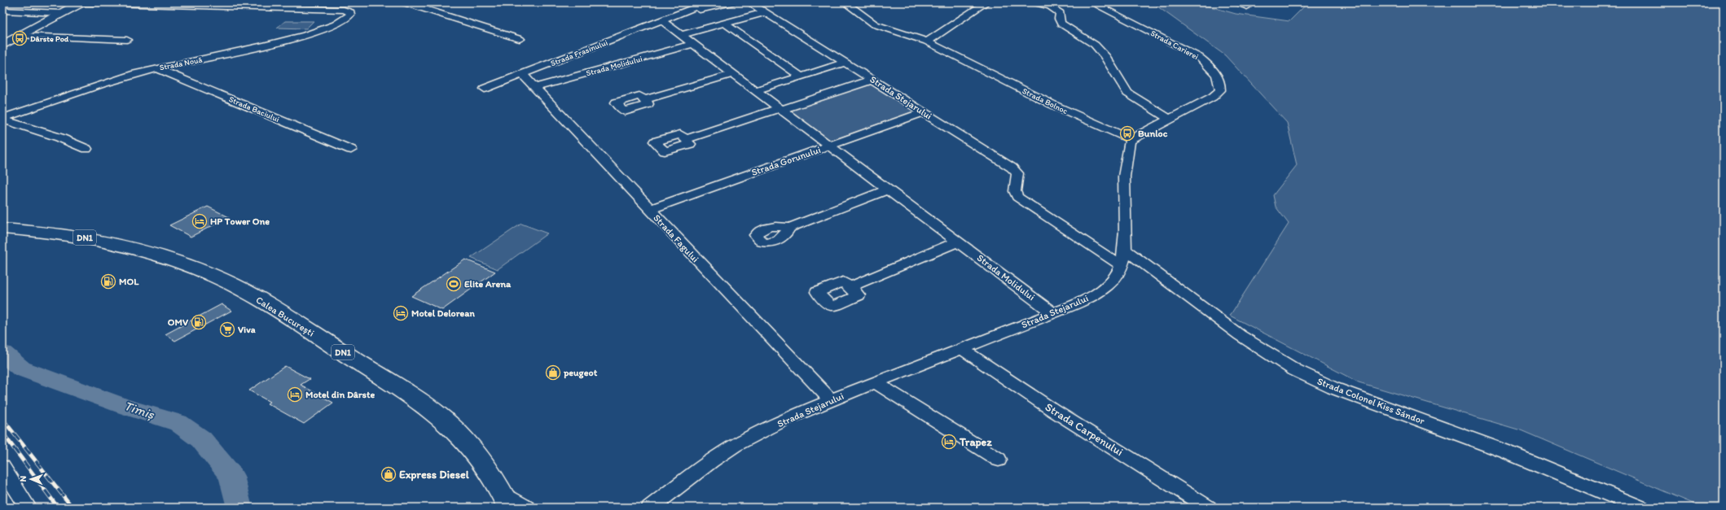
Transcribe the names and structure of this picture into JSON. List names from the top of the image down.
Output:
{
  "streets": {
    "highway": ["DN1", "Calea București"],
    "street": [
      "Strada Carierei",
      "Strada Frasinului",
      "Strada Nouă",
      "Strada Molidului",
      "Strada Stejarului",
      "Strada Bolnoc",
      "Strada Baciului",
      "Strada Gorunului",
      "Strada Fagului",
      "Strada Colonel Kiss Sándor",
      "Strada Carpenului"
    ]
  },
  "crossings": [
    ["Strada Carierei", "Strada Bolnoc"],
    ["Strada Frasinului", "Strada Molidului"],
    ["Strada Frasinului", "Strada Fagului"],
    ["Strada Nouă", "Strada Baciului"],
    ["Strada Molidului", "Strada Stejarului"],
    ["Strada Molidului", "Strada Gorunului"],
    ["Strada Molidului", "Strada Fagului"],
    ["Strada Stejarului", "Strada Gorunului"],
    ["Strada Stejarului", "Strada Fagului"],
    ["Strada Stejarului", "Strada Carpenului"],
    ["Strada Gorunului", "Strada Fagului"]
  ],
  "water": ["Timiș"],
  "places": {
    "bus stop": ["Dârste Pod", "Bunloc"],
    "hotel": [
      "HP Tower One",
      "Motel Delorean",
      "Motel din Dârste",
      "Trapez"
    ],
    "fuel station": ["MOL", "OMV"],
    "sports": ["Elite Arena"],
    "supermarket": ["Viva"],
    "shop": ["peugeot", "Express Diesel"]
  },
  "north": "left"
}
